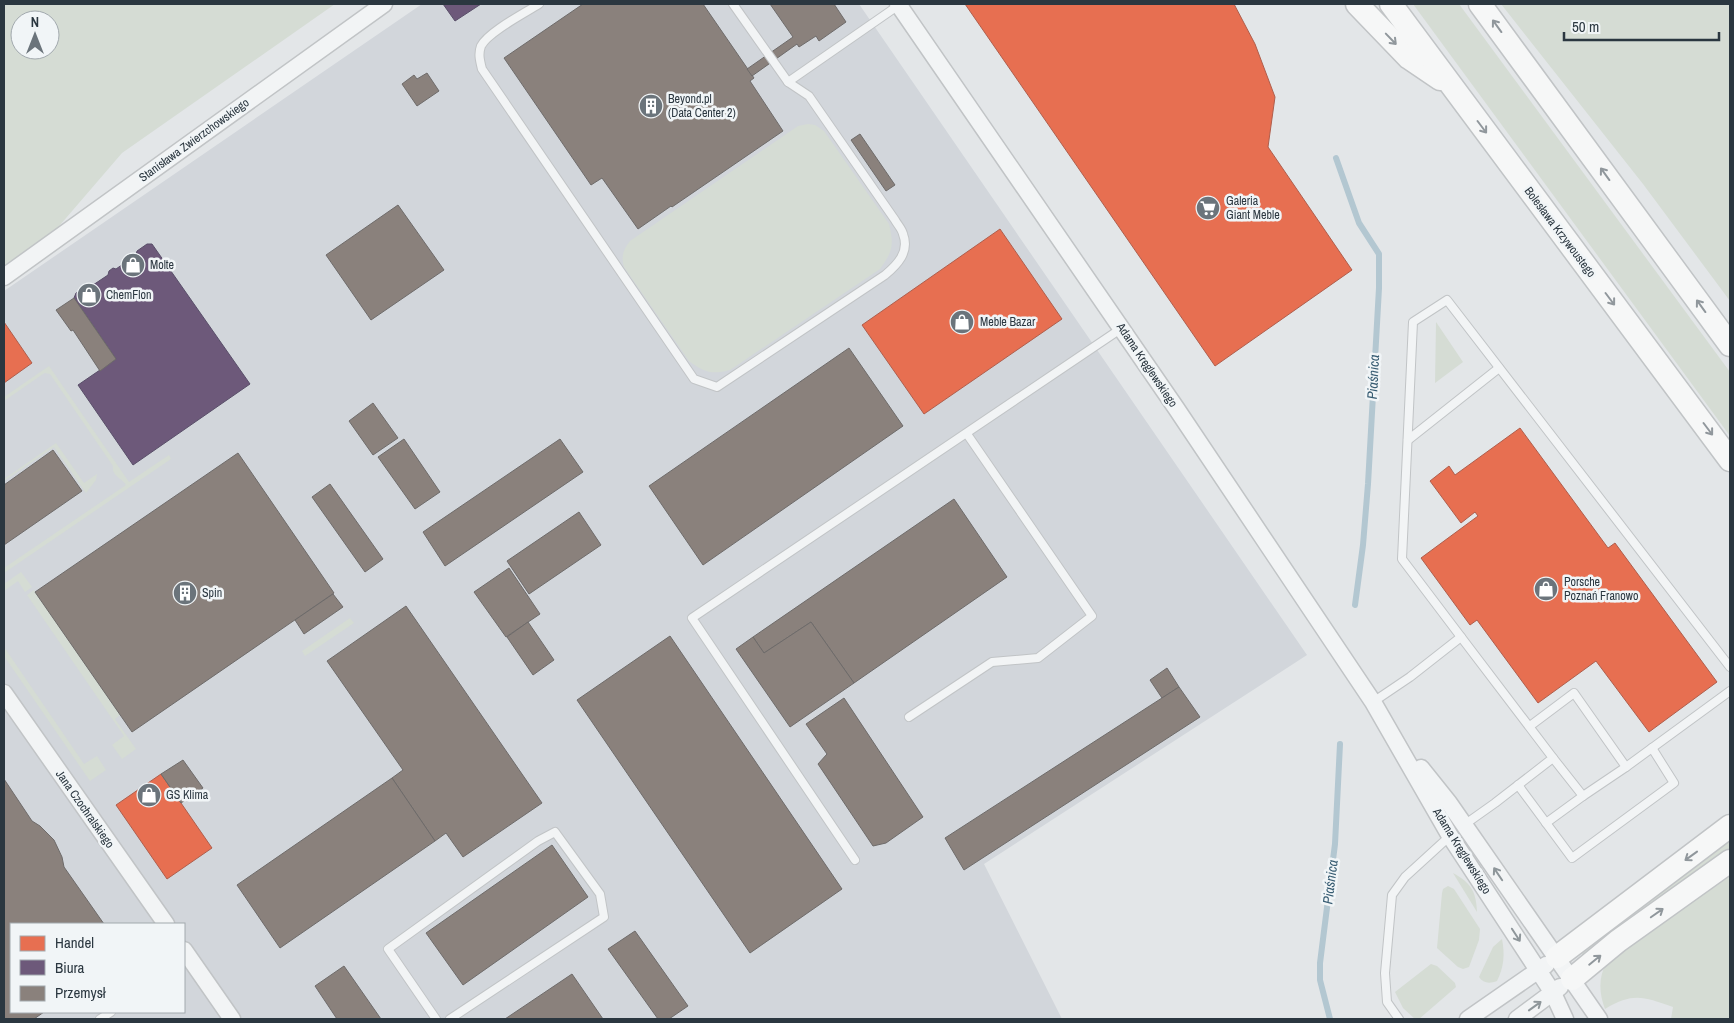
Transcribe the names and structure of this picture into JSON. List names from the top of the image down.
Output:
{
  "streets": {
    "main road": ["Bolesława Krzywoustego"],
    "street": ["Stanisława Zwierzchowskiego", "Adama Kręglewskiego", "Jana Czochralskiego"]
  },
  "water": ["Piaśnica"],
  "places": {
    "building": ["Beyond.pl (Data Center 2)", "Spin"],
    "supermarket": ["Galeria Giant Meble"],
    "shop": [
      "Molte",
      "ChemFlon",
      "Meble Bazar",
      "Porsche Poznań Franowo",
      "GS Klima"
    ]
  },
  "legend": ["Handel", "Biura", "Przemysł"],
  "scale_bar": "50 m",
  "north": "top"
}
